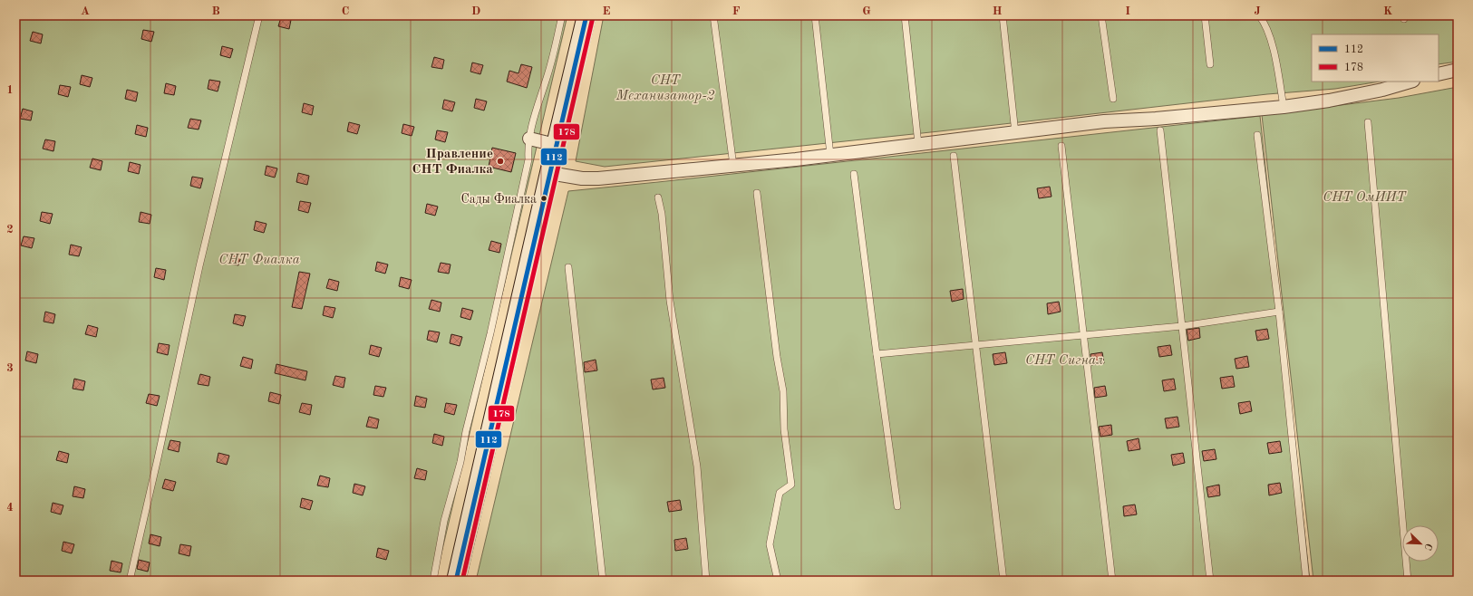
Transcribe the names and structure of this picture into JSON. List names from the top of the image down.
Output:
{
  "parks": [
    "СНТ Механизатор-2",
    "СНТ ОмИИТ",
    "СНТ Фиалка",
    "СНТ Сигнал"
  ],
  "places": ["Правление СНТ Фиалка", "Сады Фиалка"],
  "lines": ["transit line 112", "transit line 178"],
  "legend": ["112", "178"],
  "north": "bottom right",
  "grid": {
    "columns": [
      "A",
      "B",
      "C",
      "D",
      "E",
      "F",
      "G",
      "H",
      "I",
      "J",
      "K"
    ],
    "rows": [
      "1",
      "2",
      "3",
      "4"
    ]
  }
}
